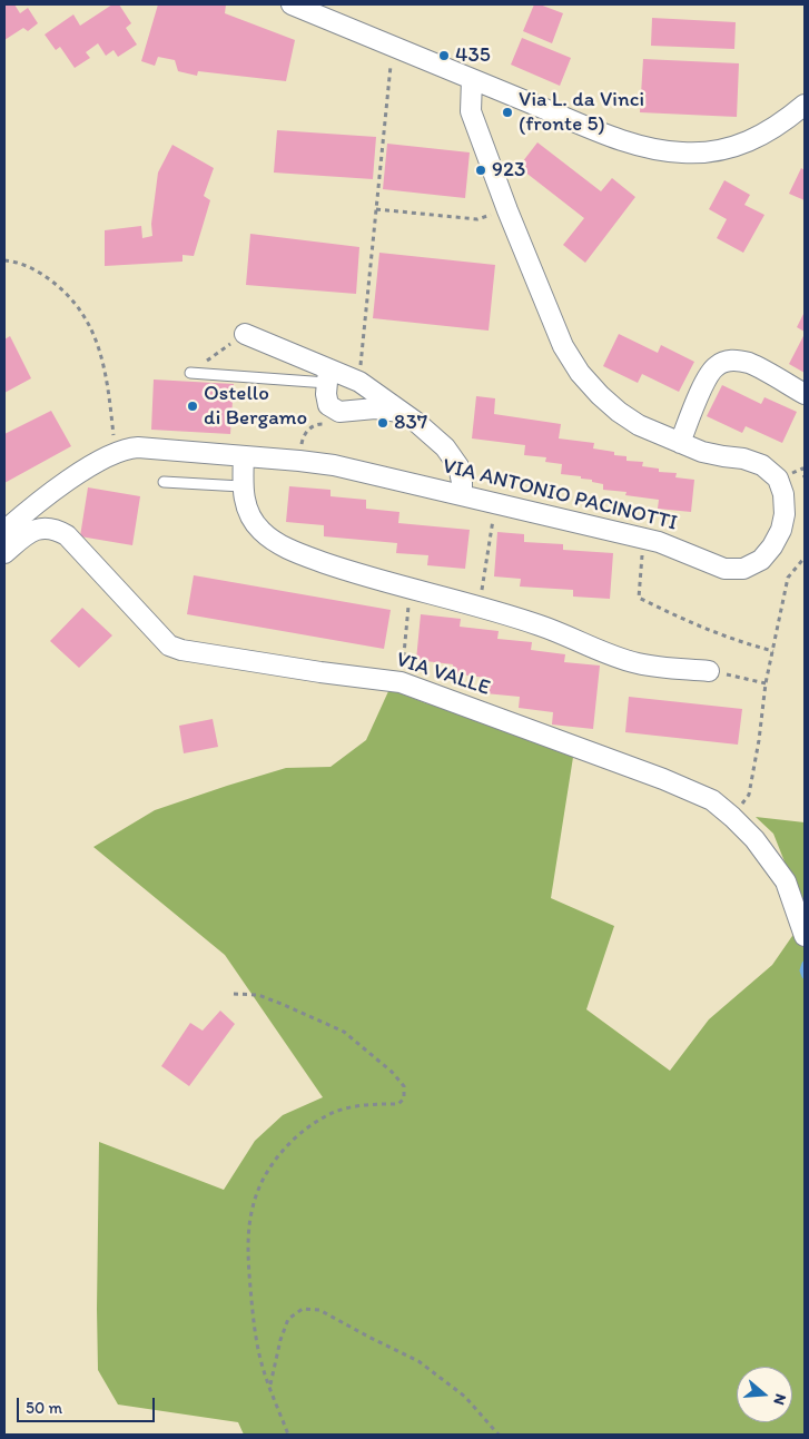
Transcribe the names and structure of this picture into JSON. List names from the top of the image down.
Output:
{
  "streets": {
    "street": ["VIA ANTONIO PACINOTTI", "VIA VALLE"]
  },
  "places": [
    "435",
    "Via L. da Vinci (fronte 5)",
    "923",
    "Ostello di Bergamo",
    "837"
  ],
  "scale_bar": "50 m",
  "north": "right"
}
